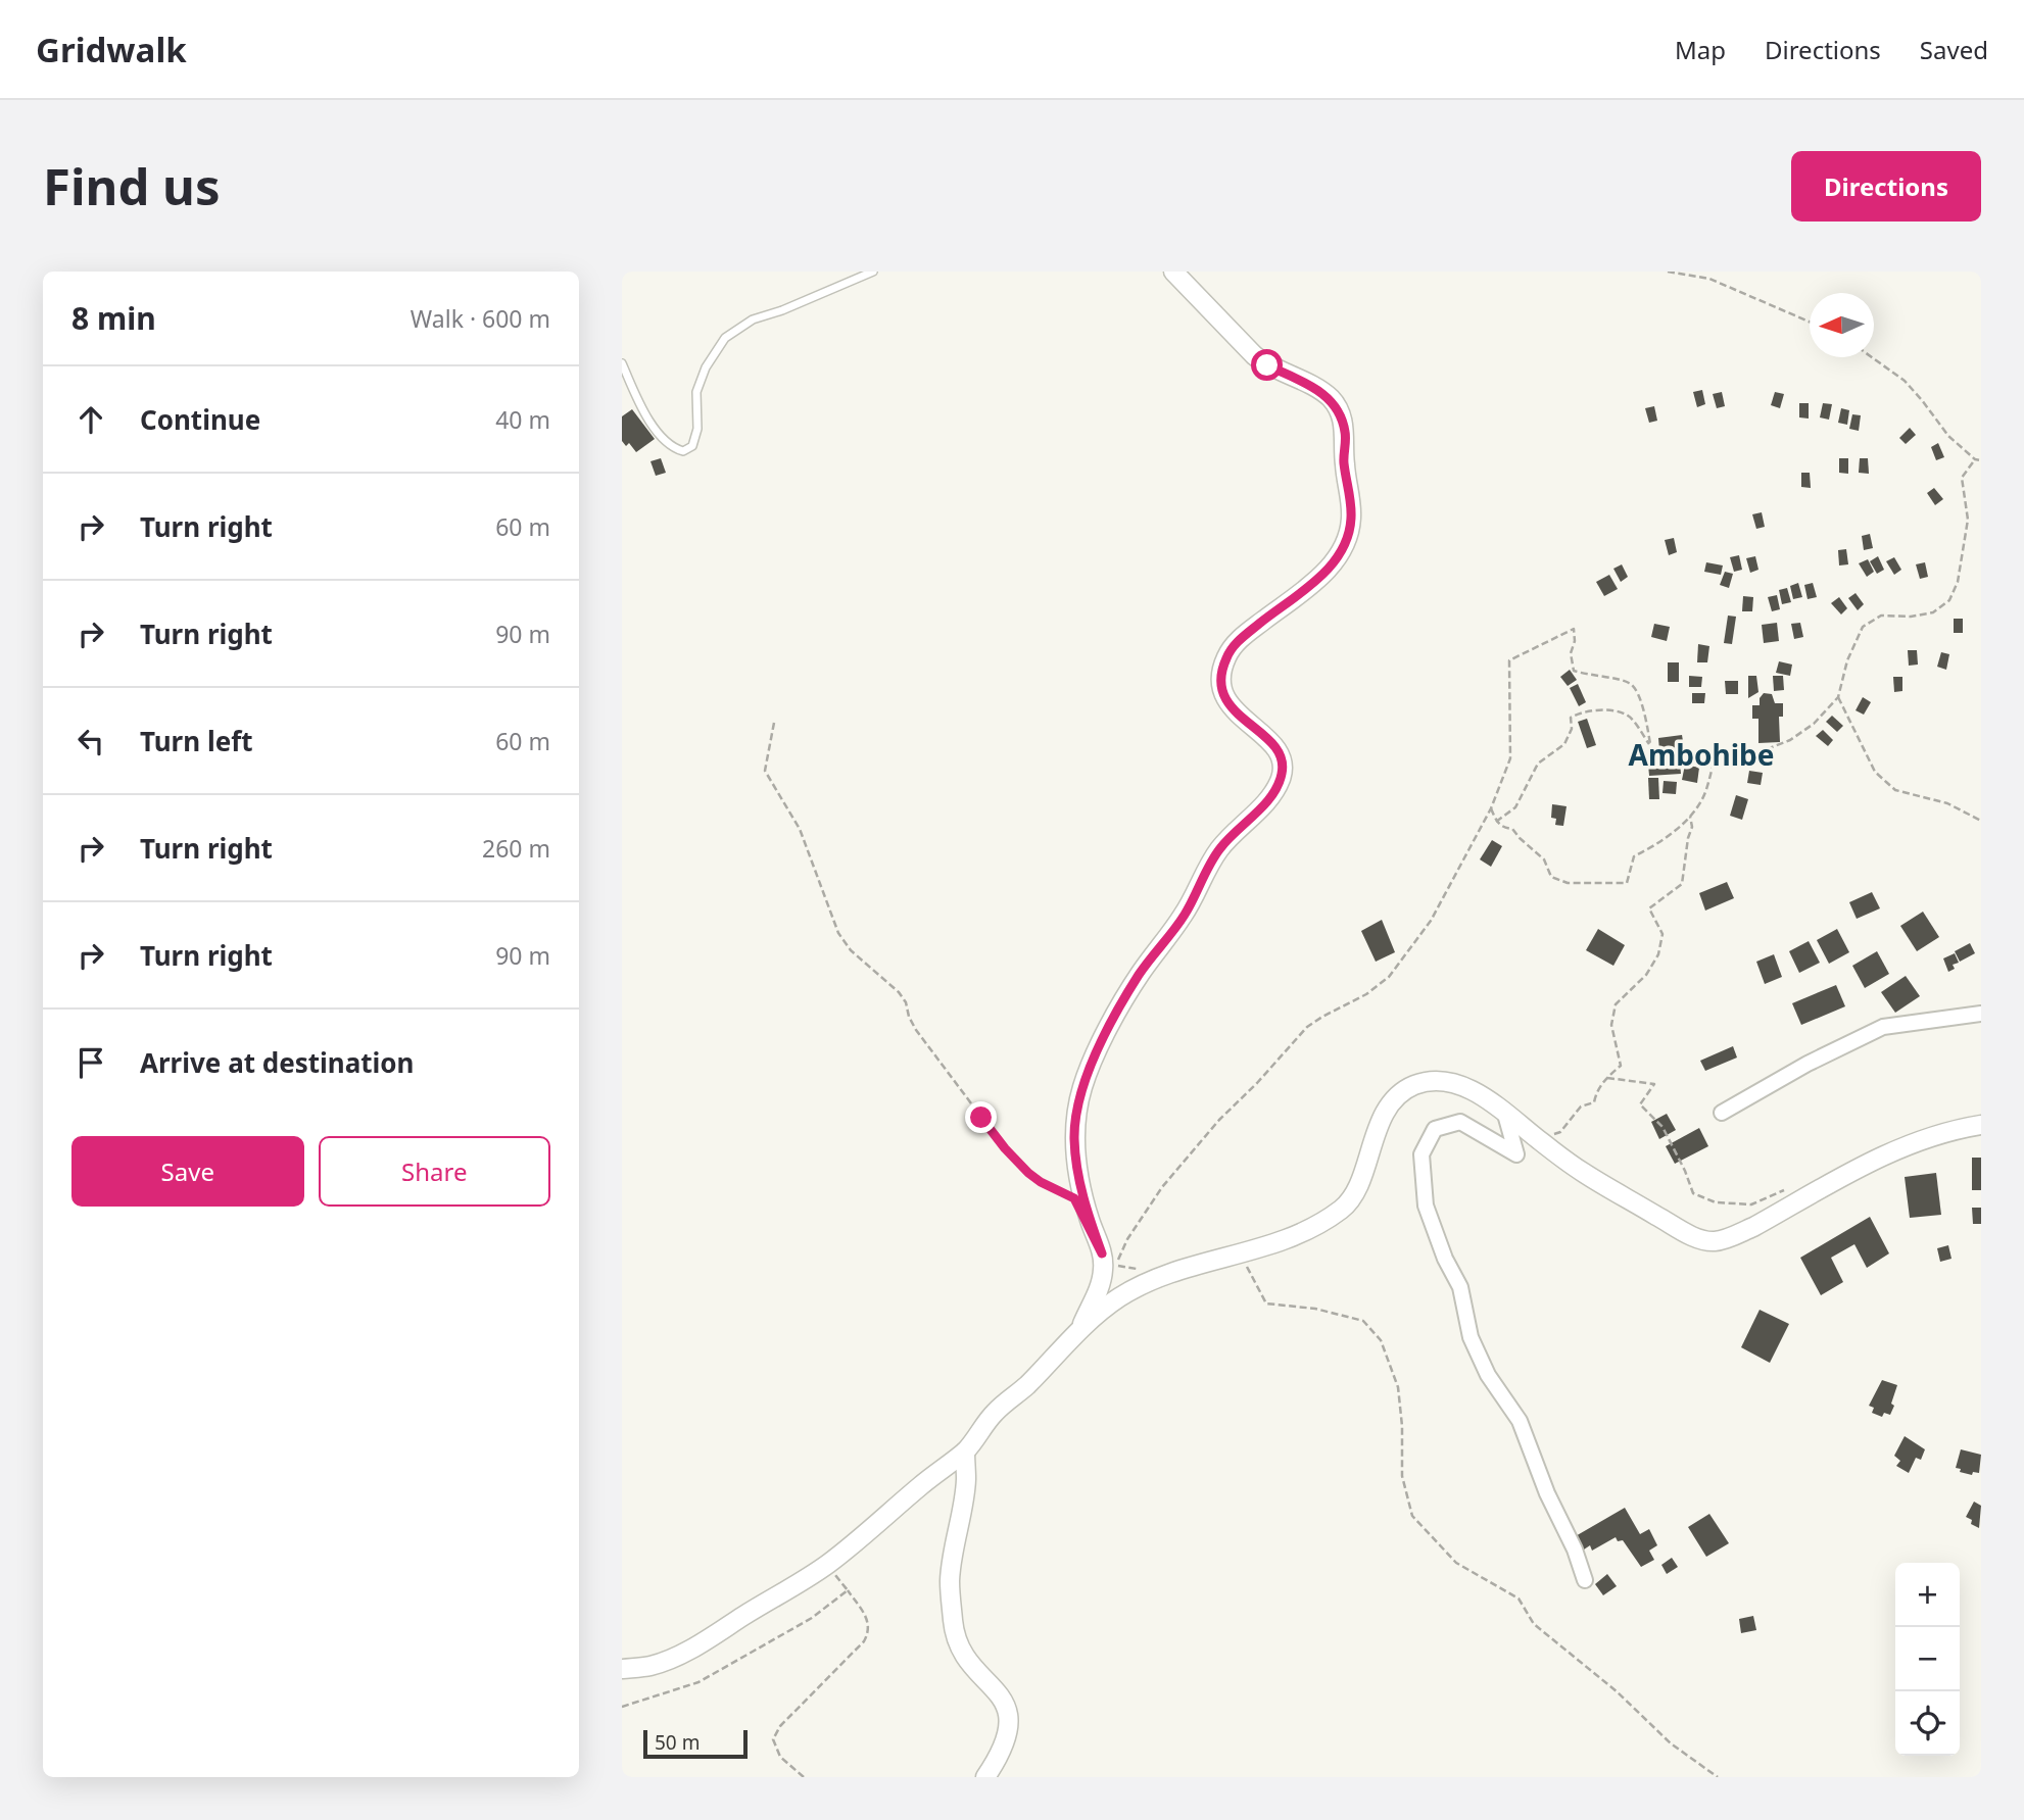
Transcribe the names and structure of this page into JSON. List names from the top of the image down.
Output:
{
  "districts": ["Ambohibe"],
  "scale_bar": "50 m",
  "north": "left",
  "page": {
    "header": "Gridwalk",
    "nav": ["Map", "Directions", "Saved"],
    "buttons": [
      "Directions",
      ["Save", "Share"]
    ],
    "title": "Find us",
    "heading": ["8 min", "Walk · 600 m"],
    "list": [
      ["Continue", "40 m"],
      ["Turn right", "60 m"],
      ["Turn right", "90 m"],
      ["Turn left", "60 m"],
      ["Turn right", "260 m"],
      ["Turn right", "90 m"],
      "Arrive at destination"
    ],
    "map_buttons": ["+", "−"],
    "scale": "50 m"
  }
}
